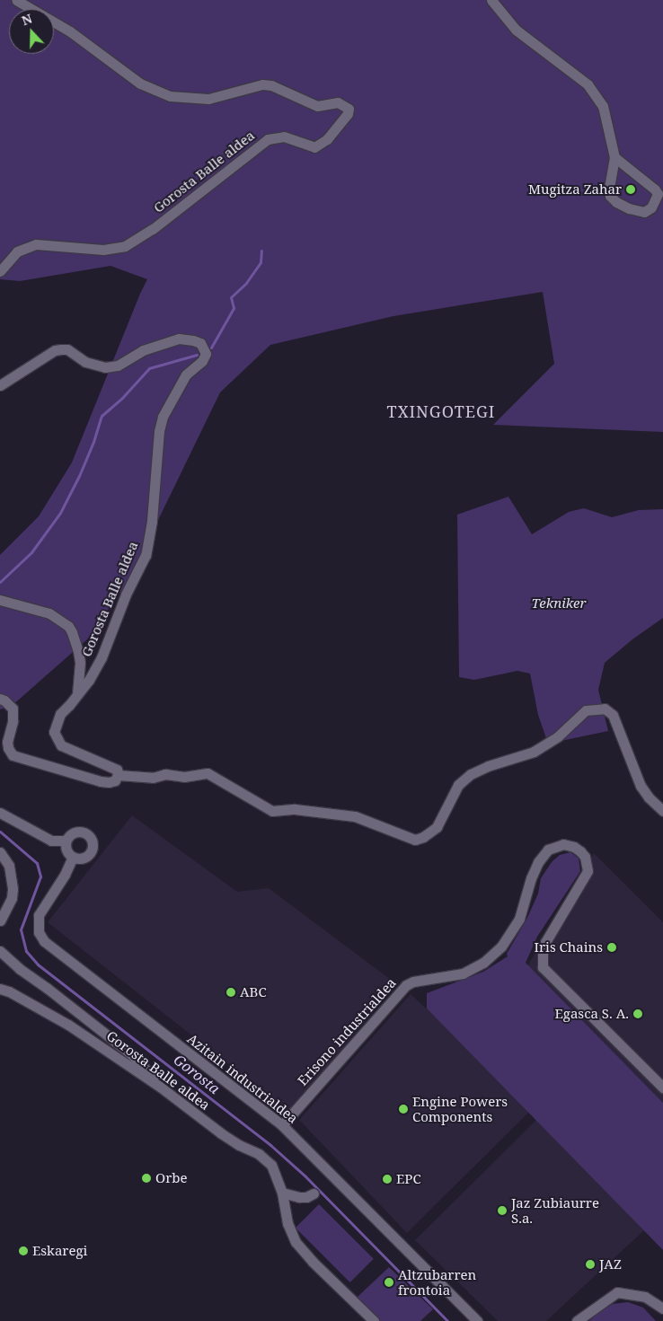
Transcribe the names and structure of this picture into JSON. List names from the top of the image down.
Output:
{
  "streets": {
    "street": ["Gorosta Balle aldea", "Erisono industrialdea", "Azitain industrialdea"]
  },
  "crossings": [
    ["Erisono industrialdea", "Azitain industrialdea"]
  ],
  "districts": ["TXINGOTEGI"],
  "water": ["Gorosta"],
  "parks": ["Tekniker"],
  "places": [
    "Mugitza Zahar",
    "Iris Chains",
    "ABC",
    "Egasca S. A.",
    "Engine Powers Components",
    "Orbe",
    "EPC",
    "Jaz Zubiaurre S.a.",
    "Eskaregi",
    "JAZ",
    "Altzubarren frontoia"
  ],
  "north": "top"
}
